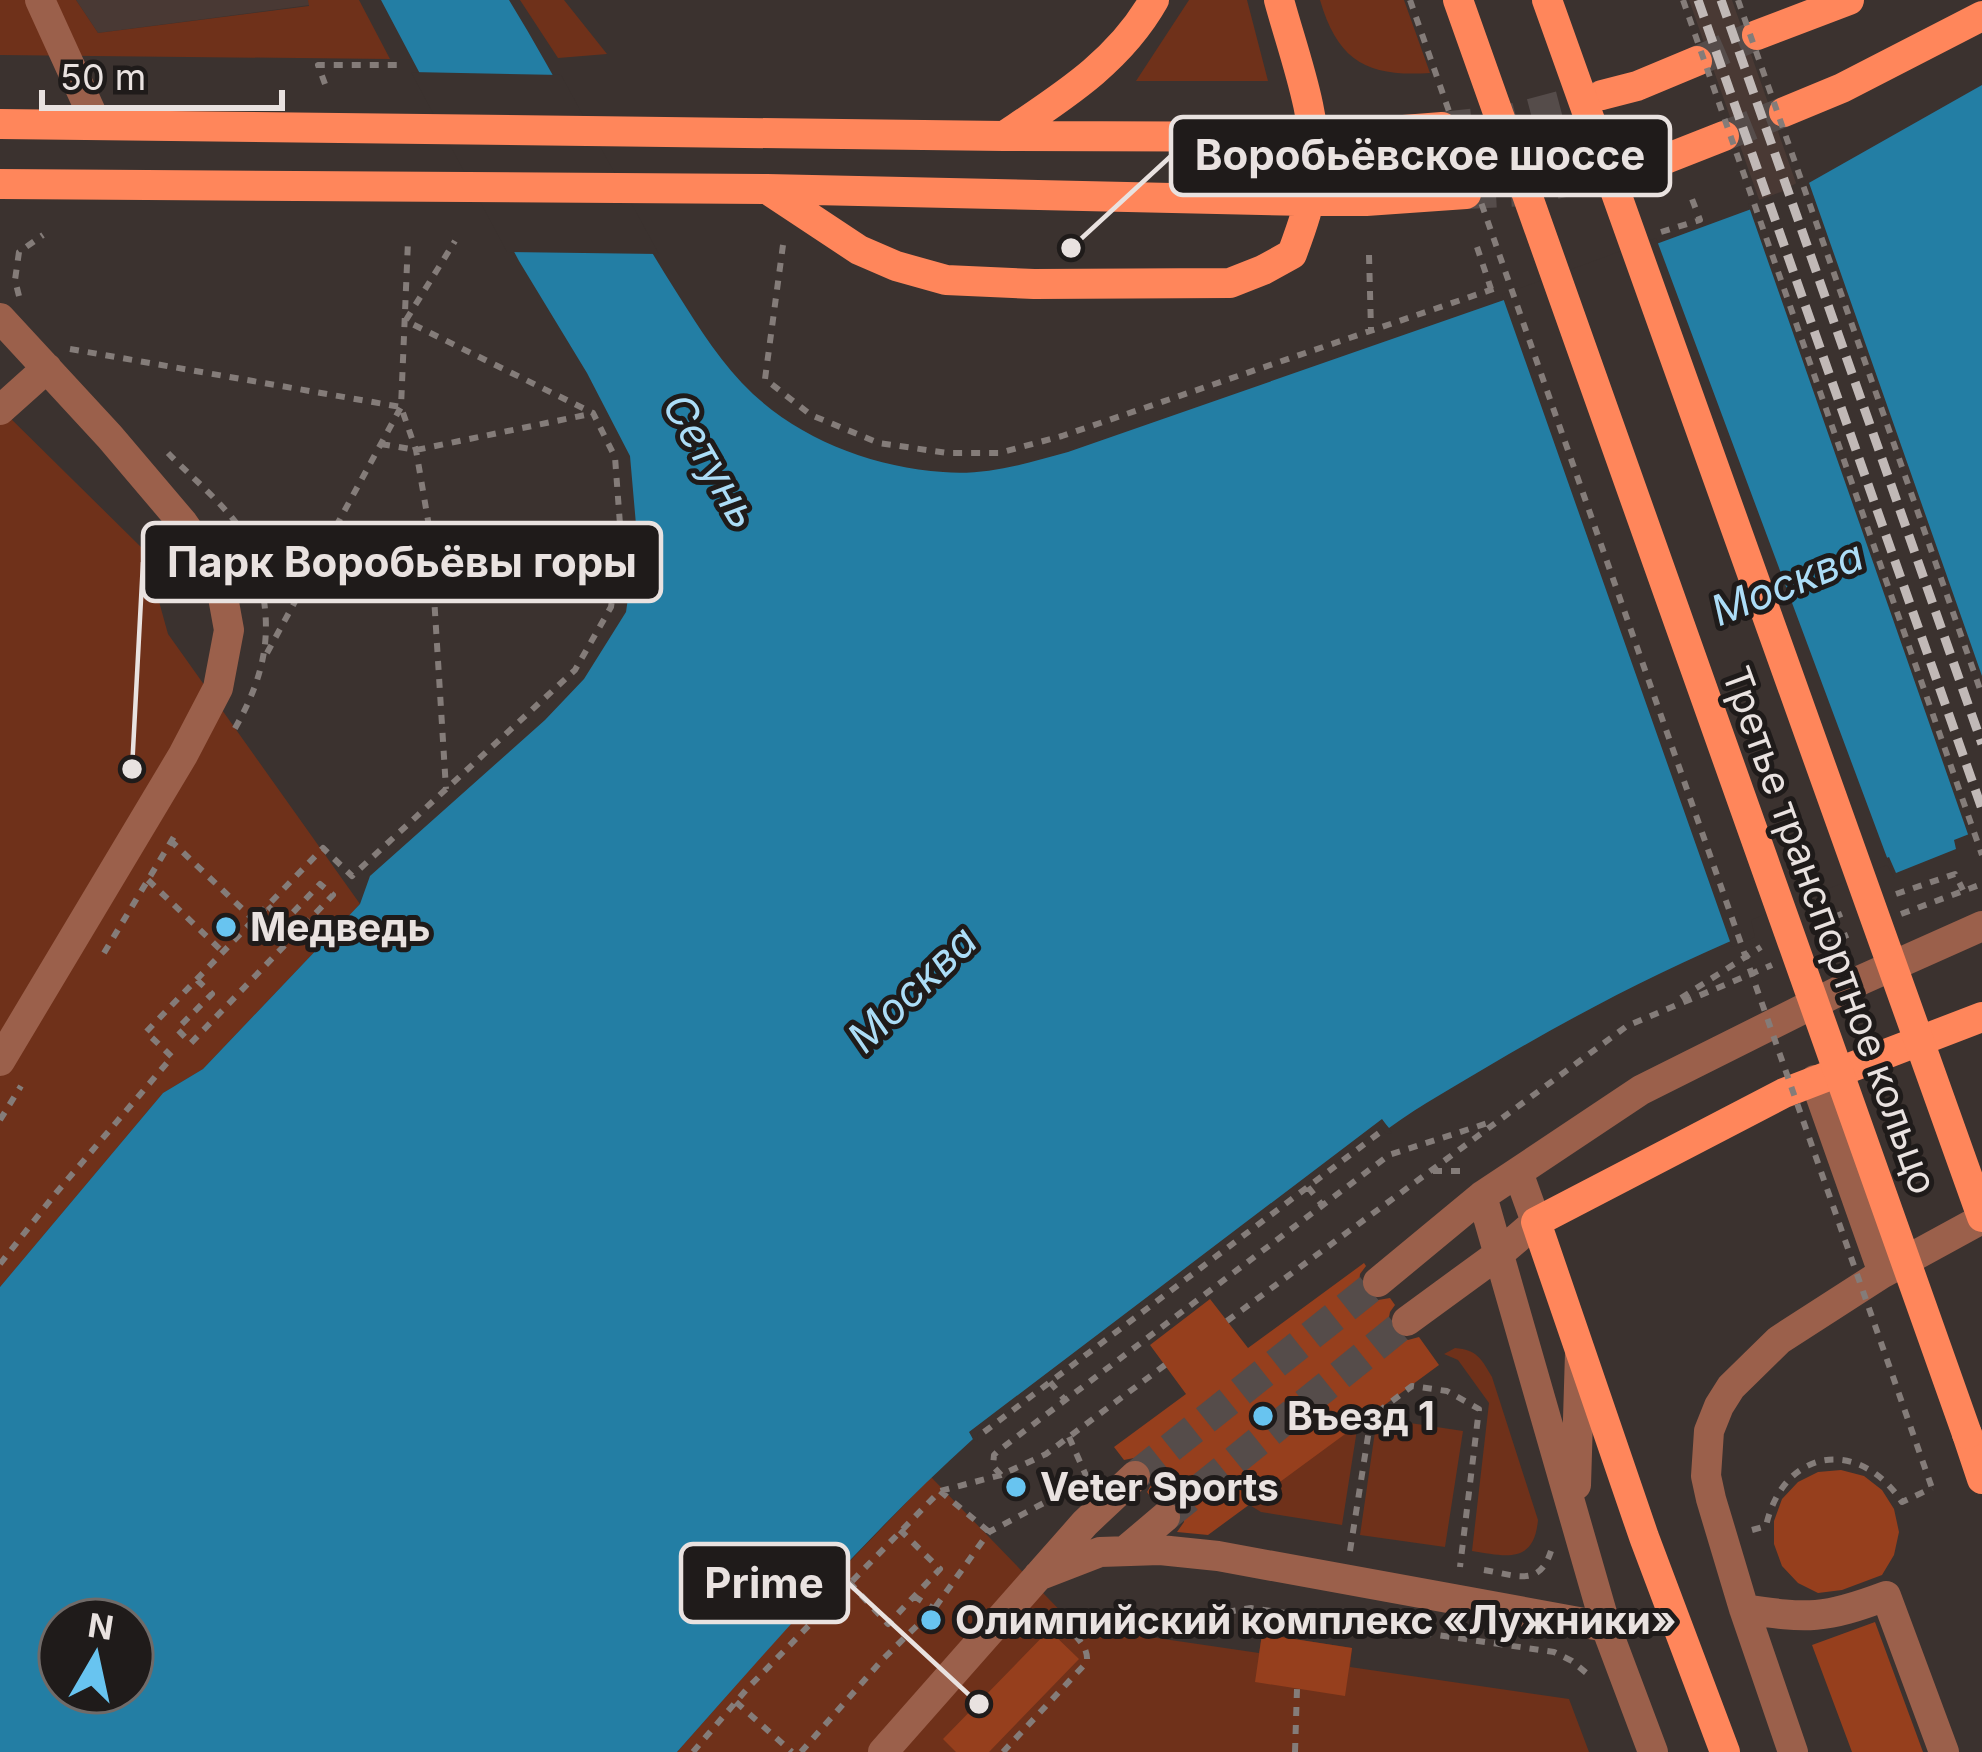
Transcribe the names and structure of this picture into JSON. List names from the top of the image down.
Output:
{
  "streets": {
    "main road": ["Третье транспортное кольцо"]
  },
  "water": ["Сетунь", "Москва"],
  "places": [
    "Воробьёвское шоссе",
    "Парк Воробьёвы горы",
    "Медведь",
    "Въезд 1",
    "Veter Sports",
    "Олимпийский комплекс «Лужники»",
    "Prime"
  ],
  "scale_bar": "50 m",
  "north": "top"
}
